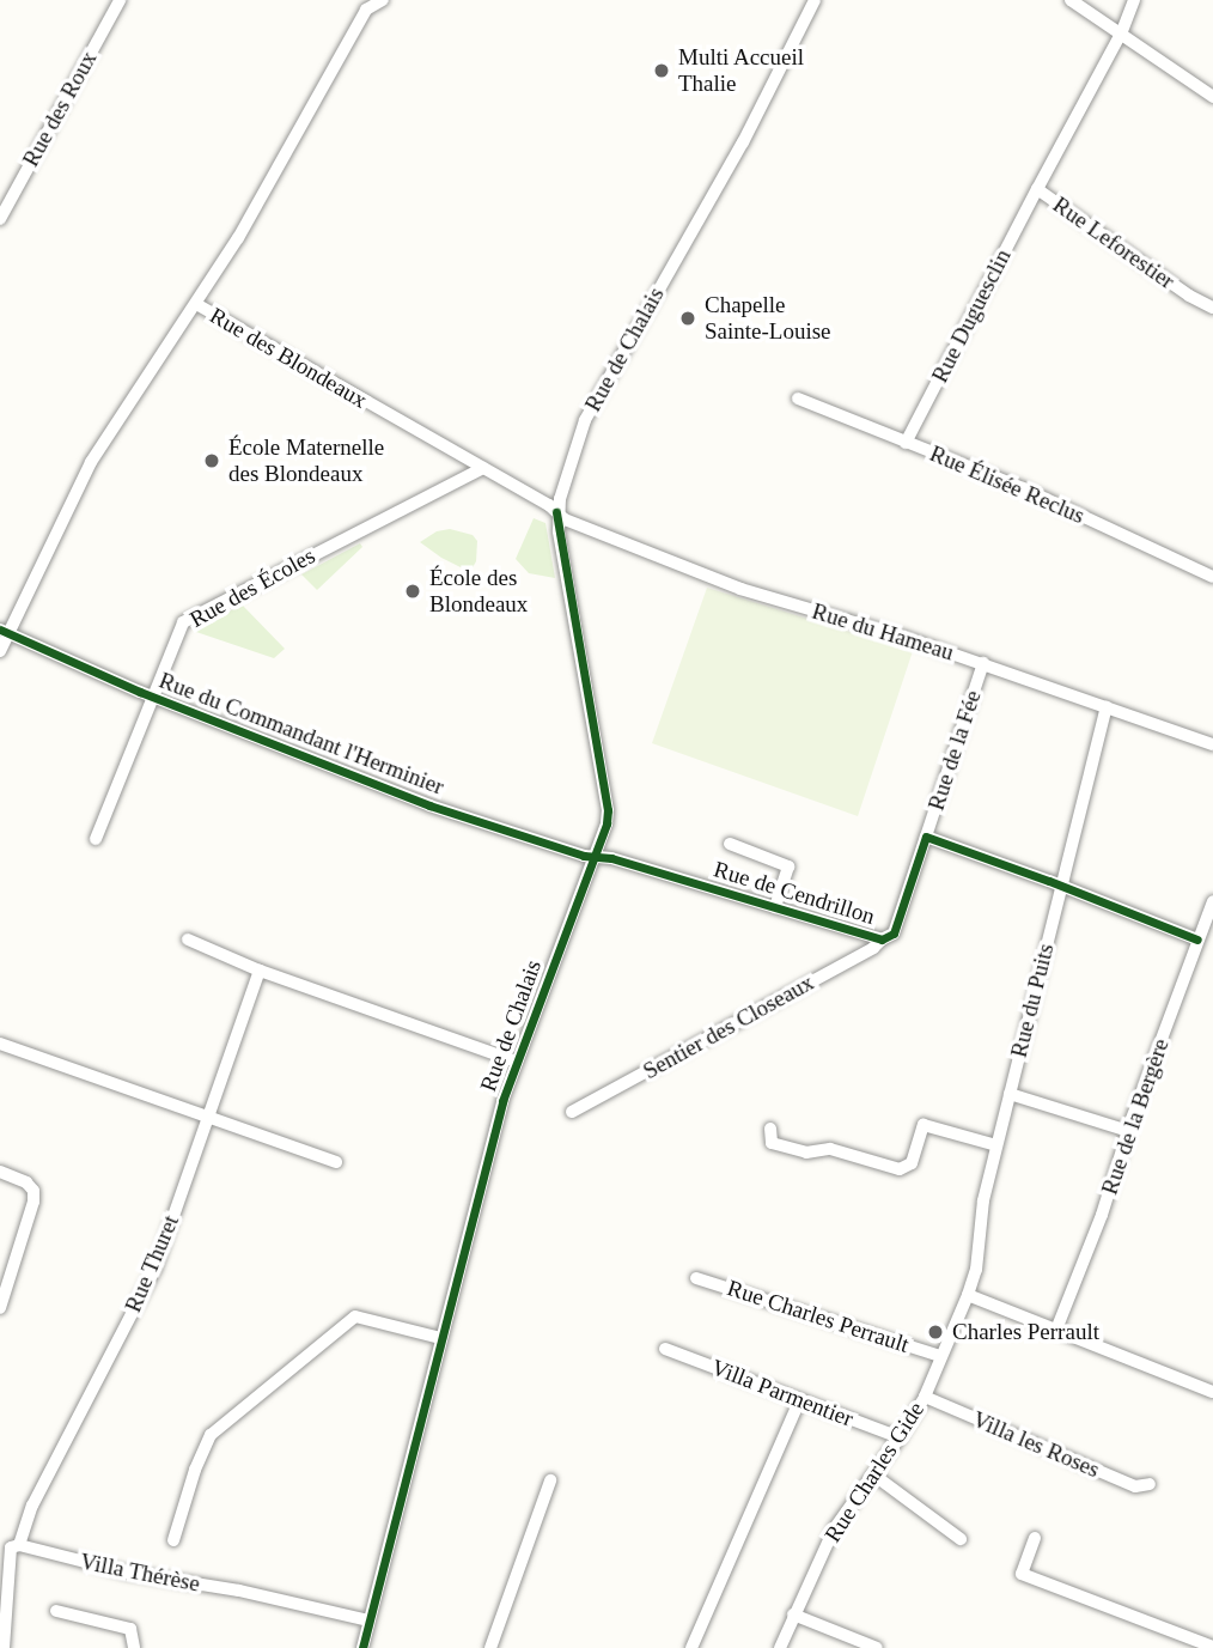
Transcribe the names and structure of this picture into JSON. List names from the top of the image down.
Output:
{
  "streets": {
    "street": [
      "Rue des Roux",
      "Rue Leforestier",
      "Rue Duguesclin",
      "Rue de Chalais",
      "Rue des Blondeaux",
      "Rue Élisée Reclus",
      "Rue des Écoles",
      "Rue du Hameau",
      "Rue du Commandant l'Herminier",
      "Rue de la Fée",
      "Rue de Cendrillon",
      "Rue du Puits",
      "Sentier des Closeaux",
      "Rue de la Bergère",
      "Rue Thuret",
      "Rue Charles Perrault",
      "Villa Parmentier",
      "Villa les Roses",
      "Rue Charles Gide",
      "Villa Thérèse"
    ]
  },
  "crossings": [
    ["Rue Leforestier", "Rue Duguesclin"],
    ["Rue Duguesclin", "Rue Élisée Reclus"],
    ["Rue de Chalais", "Rue des Blondeaux"],
    ["Rue de Chalais", "Rue du Hameau"],
    ["Rue de Chalais", "Rue du Commandant l'Herminier"],
    ["Rue de Chalais", "Rue de Cendrillon"],
    ["Rue de Chalais", "Villa Thérèse"],
    ["Rue des Blondeaux", "Rue des Écoles"],
    ["Rue des Blondeaux", "Rue du Hameau"],
    ["Rue des Écoles", "Rue du Commandant l'Herminier"],
    ["Rue du Hameau", "Rue de la Fée"],
    ["Rue du Hameau", "Rue du Puits"],
    ["Rue du Commandant l'Herminier", "Rue de Cendrillon"],
    ["Rue de la Fée", "Rue de Cendrillon"],
    ["Rue de Cendrillon", "Sentier des Closeaux"],
    ["Rue du Puits", "Rue Charles Gide"],
    ["Rue Thuret", "Villa Thérèse"],
    ["Rue Charles Perrault", "Rue Charles Gide"],
    ["Villa Parmentier", "Rue Charles Gide"],
    ["Villa les Roses", "Rue Charles Gide"]
  ],
  "places": [
    "Multi Accueil Thalie",
    "Chapelle Sainte-Louise",
    "École Maternelle des Blondeaux",
    "École des Blondeaux",
    "Charles Perrault"
  ]
}
